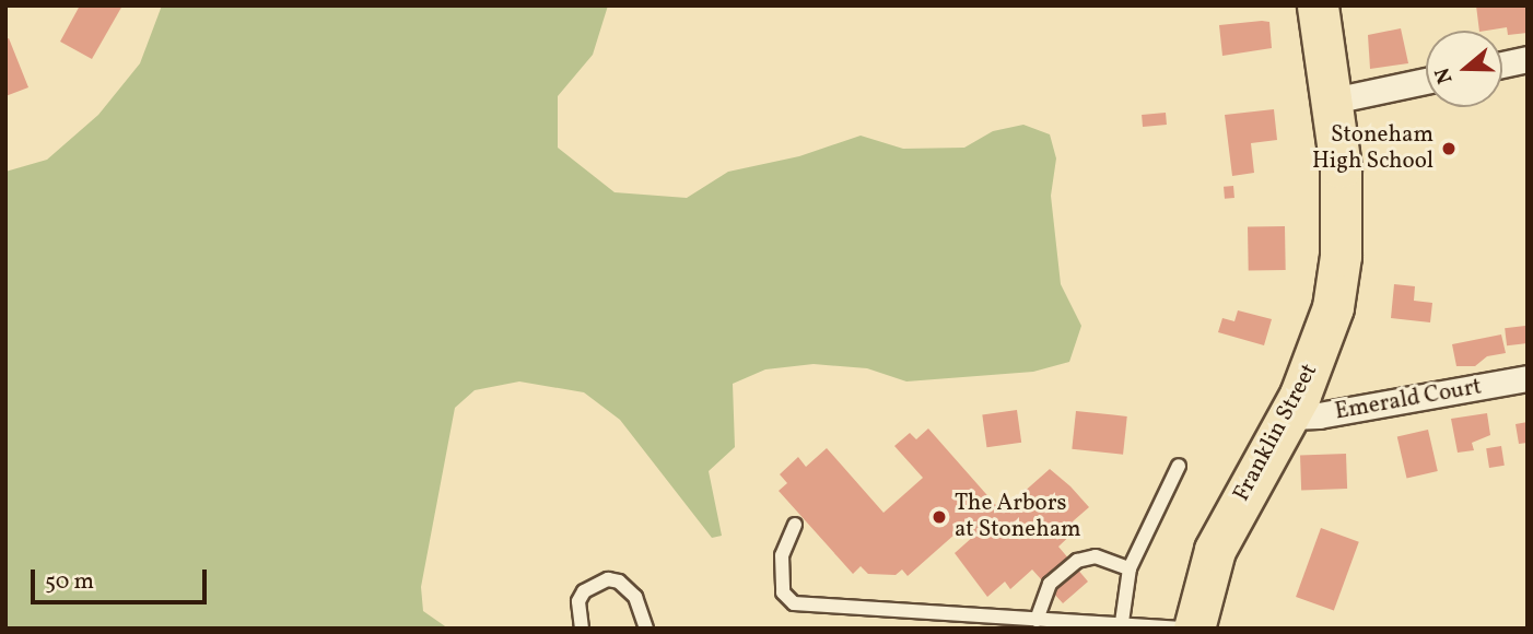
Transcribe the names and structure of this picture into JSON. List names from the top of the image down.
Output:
{
  "streets": {
    "main road": ["Franklin Street"],
    "street": ["Emerald Court"]
  },
  "crossings": [
    ["Emerald Court", "Franklin Street"]
  ],
  "places": ["Stoneham High School", "The Arbors at Stoneham"],
  "scale_bar": "50 m",
  "north": "left"
}
